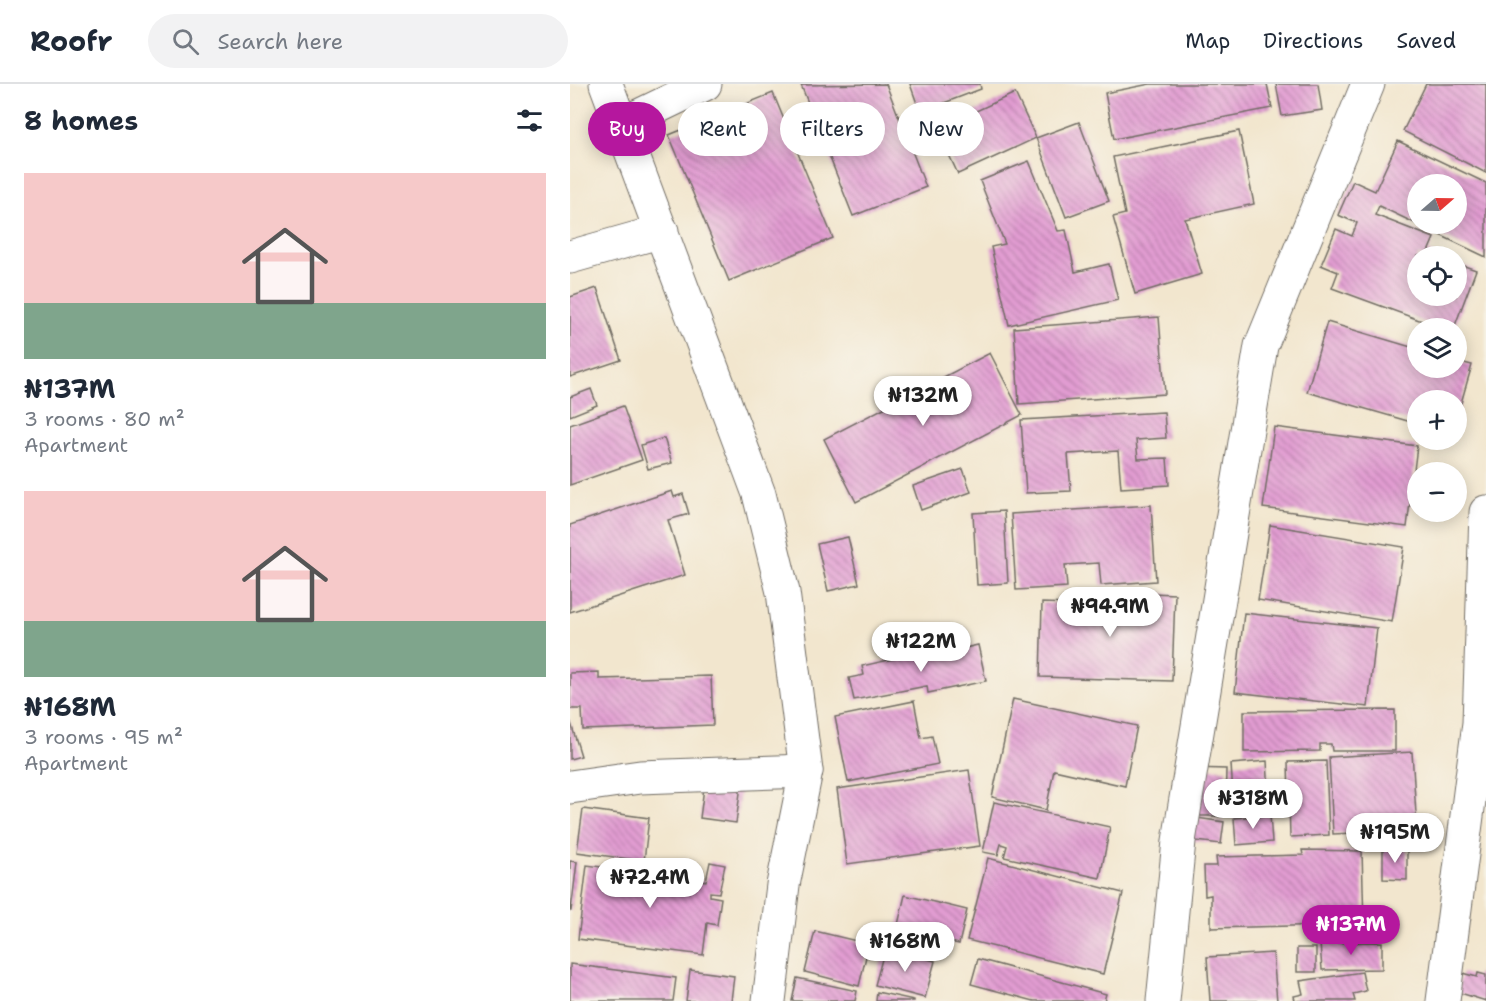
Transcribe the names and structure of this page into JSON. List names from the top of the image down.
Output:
{
  "north": "right",
  "page": {
    "header": "Roofr",
    "search": "Search here",
    "nav": ["Map", "Directions", "Saved"],
    "heading": "8 homes",
    "chip": [
      "Buy",
      "Rent",
      "Filters",
      "New"
    ],
    "list": [
      {
        "name": "₦137M",
        "note": "3 rooms · 80 m² · Apartment"
      },
      {
        "name": "₦168M",
        "note": "3 rooms · 95 m² · Apartment"
      }
    ],
    "map_buttons": ["+", "−"],
    "price": [
      "₦132M",
      "₦94.9M",
      "₦122M",
      "₦318M",
      "₦195M",
      "₦72.4M",
      "₦137M",
      "₦168M"
    ]
  }
}
